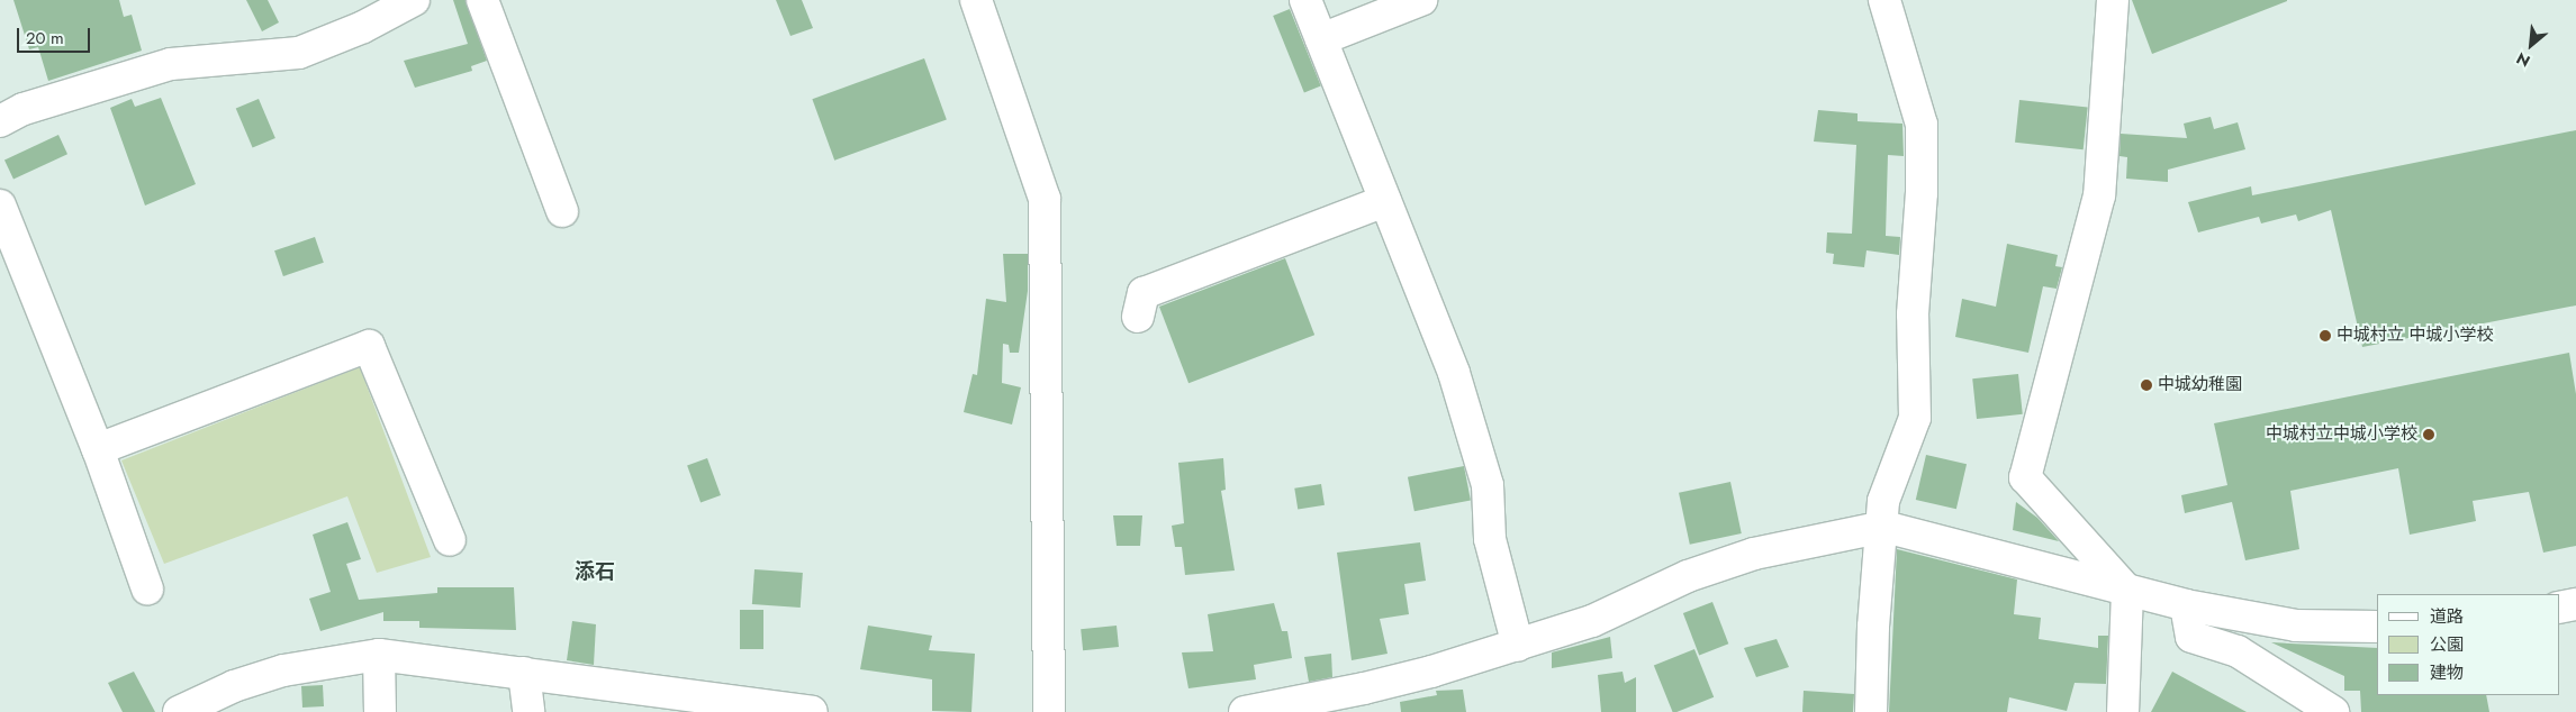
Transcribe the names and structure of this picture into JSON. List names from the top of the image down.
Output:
{
  "districts": ["添石"],
  "places": ["中城村立 中城小学校", "中城幼稚園", "中城村立中城小学校"],
  "legend": ["道路", "公園", "建物"],
  "scale_bar": "20 m",
  "north": "bottom left"
}
